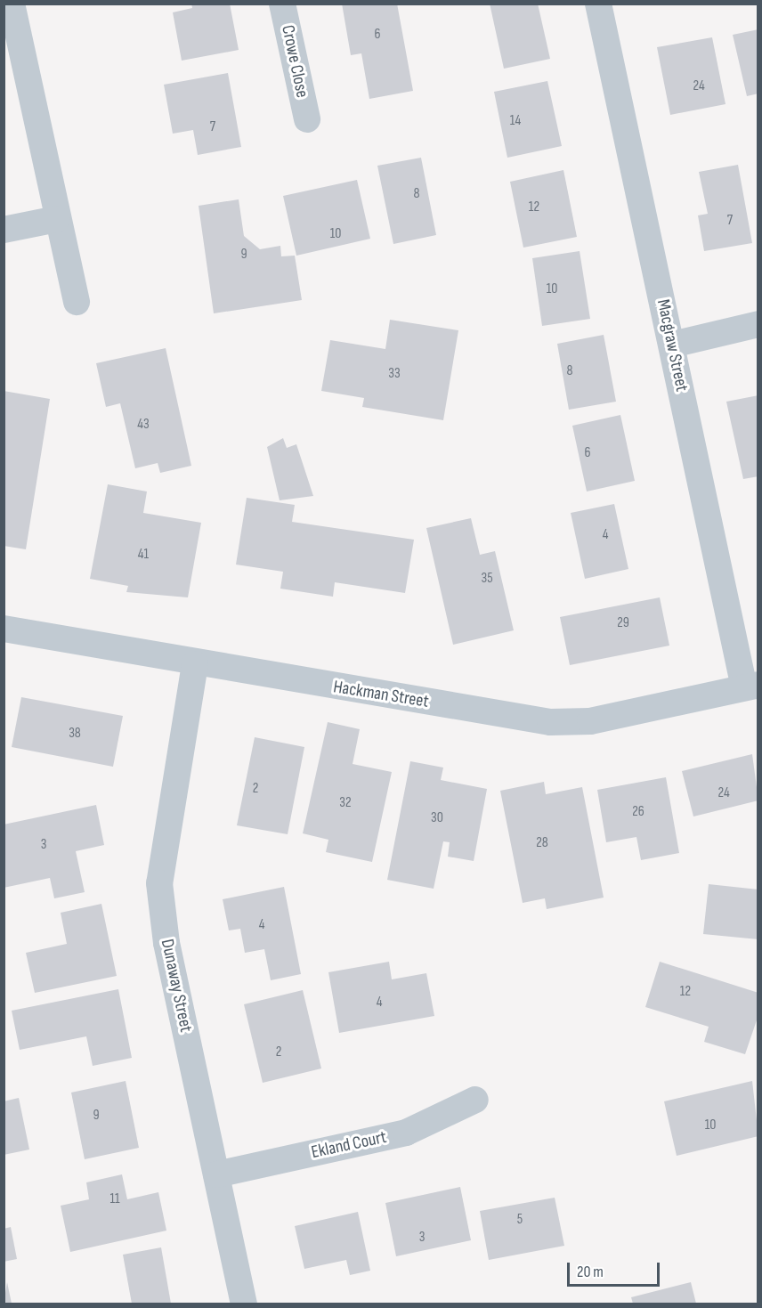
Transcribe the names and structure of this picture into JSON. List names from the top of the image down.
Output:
{
  "streets": {
    "street": [
      "Crowe Close",
      "Macgraw Street",
      "Hackman Street",
      "Dunaway Street",
      "Ekland Court"
    ]
  },
  "crossings": [
    ["Macgraw Street", "Hackman Street"],
    ["Hackman Street", "Dunaway Street"],
    ["Dunaway Street", "Ekland Court"]
  ],
  "house_numbers": [
    "6",
    "24",
    "14",
    "7",
    "8",
    "12",
    "7",
    "10",
    "9",
    "10",
    "8",
    "33",
    "43",
    "6",
    "4",
    "41",
    "35",
    "29",
    "38",
    "2",
    "24",
    "32",
    "26",
    "30",
    "28",
    "3",
    "4",
    "12",
    "4",
    "2",
    "9",
    "10",
    "11",
    "5",
    "3"
  ],
  "scale_bar": "20 m"
}
